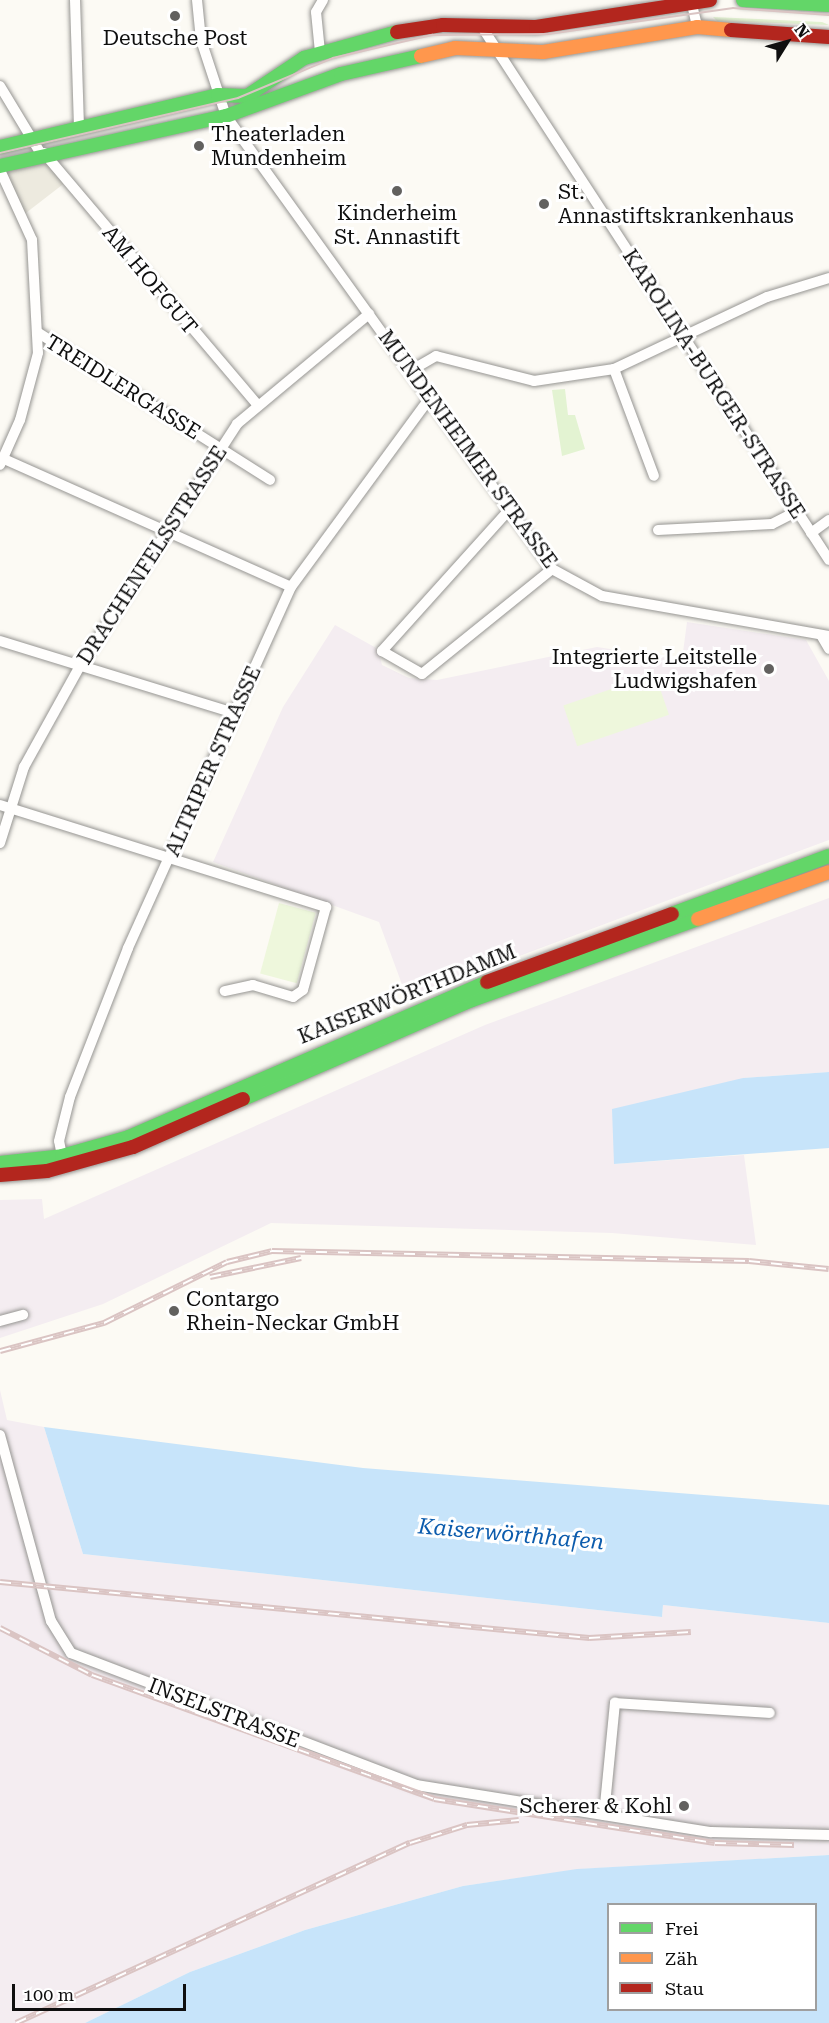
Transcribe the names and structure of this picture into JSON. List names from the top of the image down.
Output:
{
  "streets": {
    "main road": ["KAISERWÖRTHDAMM"],
    "street": [
      "AM HOFGUT",
      "KAROLINA-BURGER-STRASSE",
      "TREIDLERGASSE",
      "MUNDENHEIMER STRASSE",
      "DRACHENFELSSTRASSE",
      "ALTRIPER STRASSE",
      "INSELSTRASSE"
    ]
  },
  "crossings": [
    ["AM HOFGUT", "DRACHENFELSSTRASSE"],
    ["TREIDLERGASSE", "DRACHENFELSSTRASSE"],
    ["MUNDENHEIMER STRASSE", "DRACHENFELSSTRASSE"],
    ["MUNDENHEIMER STRASSE", "ALTRIPER STRASSE"],
    ["ALTRIPER STRASSE", "KAISERWÖRTHDAMM"]
  ],
  "water": ["Kaiserwörthhafen"],
  "places": [
    "Deutsche Post",
    "Theaterladen Mundenheim",
    "Kinderheim St. Annastift",
    "St. Annastiftskrankenhaus",
    "Integrierte Leitstelle Ludwigshafen",
    "Contargo Rhein-Neckar GmbH",
    "Scherer & Kohl"
  ],
  "legend": ["Frei", "Zäh", "Stau"],
  "scale_bar": "100 m",
  "north": "top right"
}
